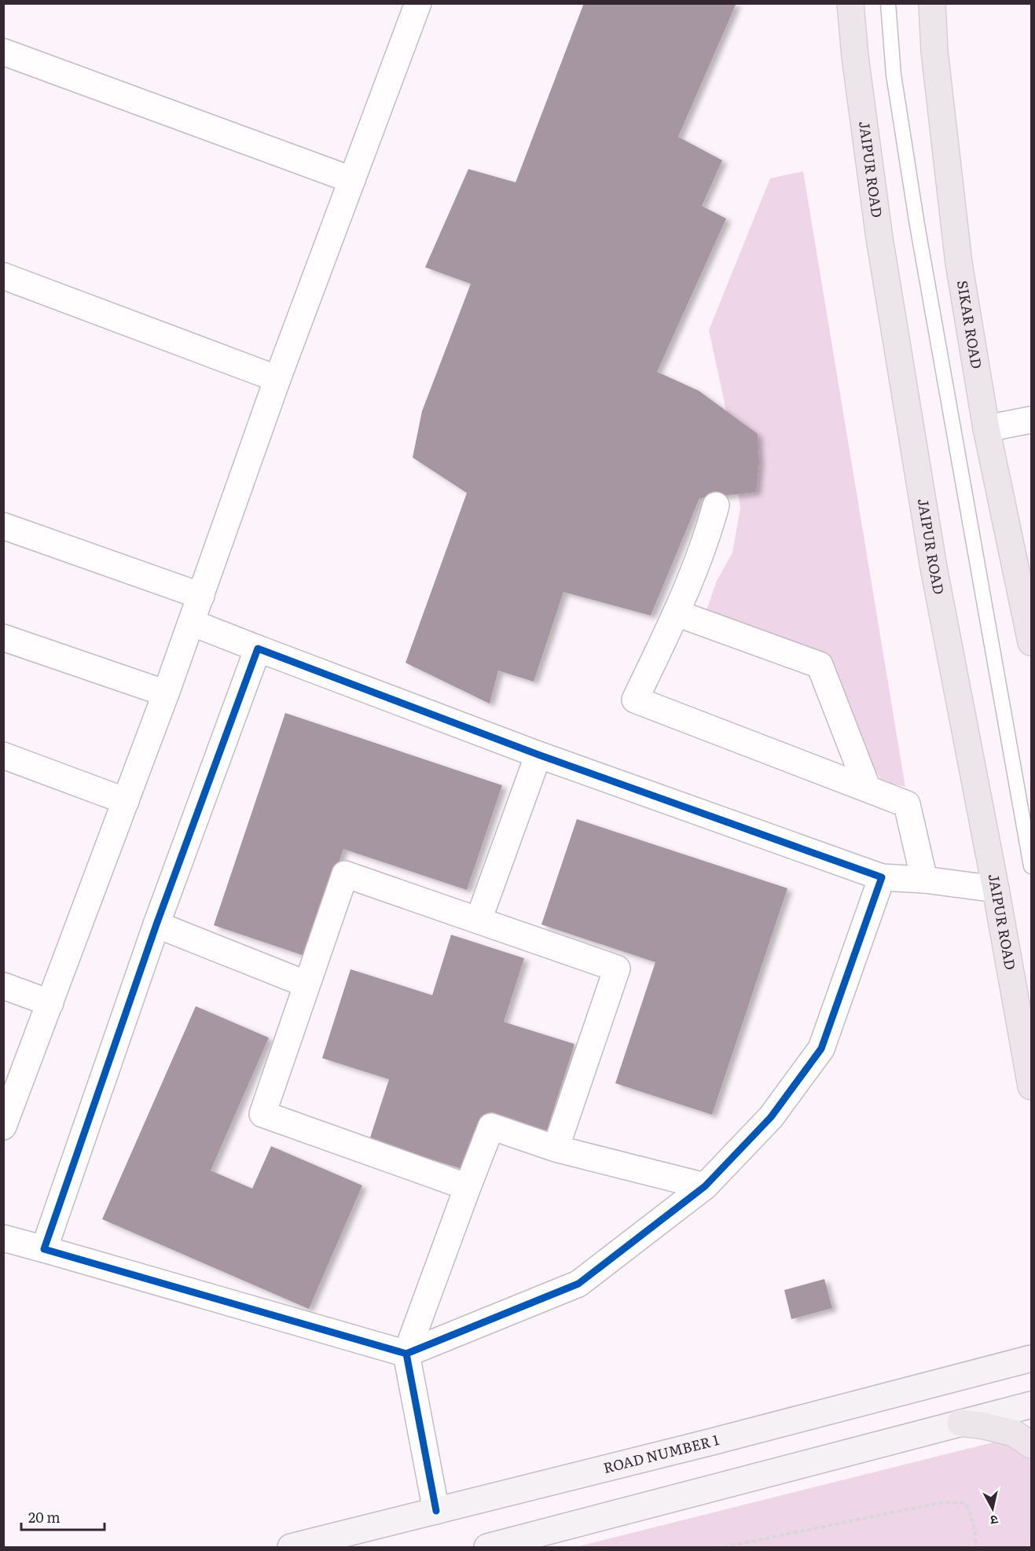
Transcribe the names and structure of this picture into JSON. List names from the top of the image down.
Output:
{
  "streets": {
    "main road": ["JAIPUR ROAD", "SIKAR ROAD"],
    "street": ["ROAD NUMBER 1"]
  },
  "scale_bar": "20 m",
  "north": "bottom"
}
